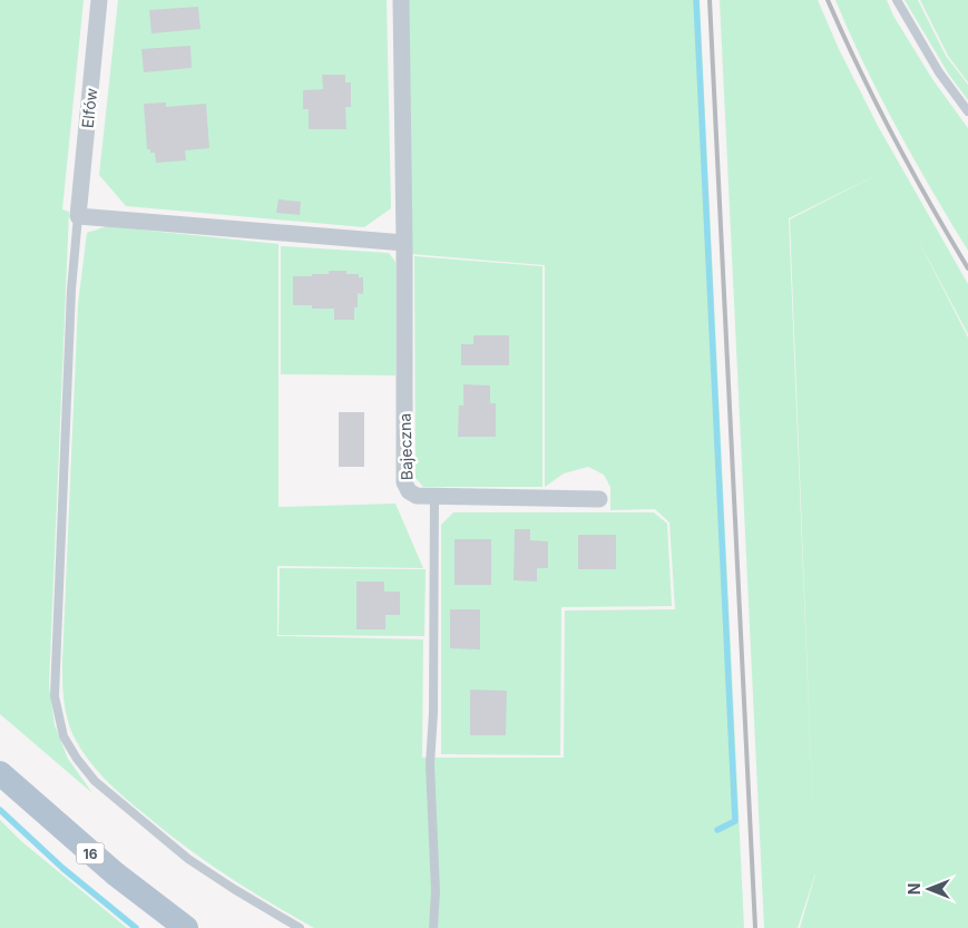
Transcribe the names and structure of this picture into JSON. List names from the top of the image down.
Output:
{
  "streets": {
    "main road": ["16"],
    "street": ["Elfów", "Bajeczna"]
  },
  "north": "left"
}
